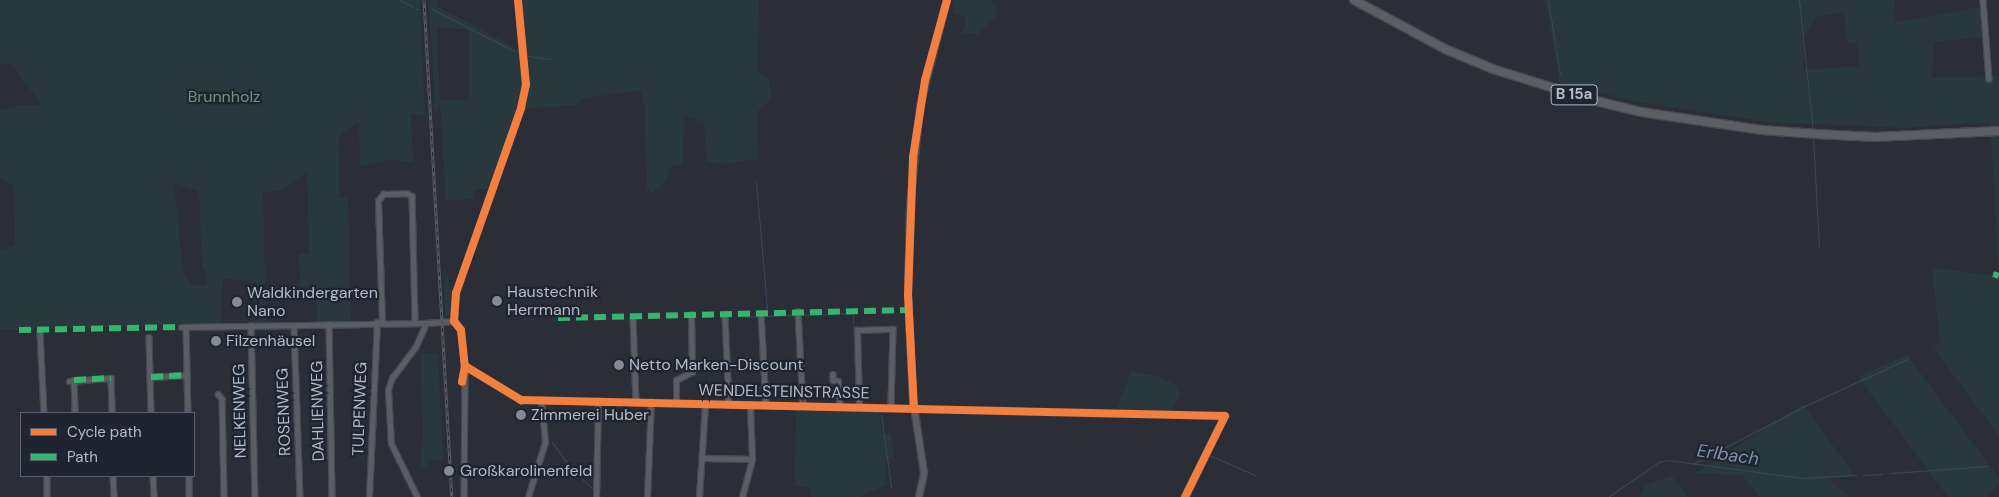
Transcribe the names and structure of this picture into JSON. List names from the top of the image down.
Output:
{
  "streets": {
    "highway": ["B 15a"],
    "street": [
      "WENDELSTEINSTRASSE",
      "TULPENWEG",
      "NELKENWEG",
      "DAHLIENWEG",
      "ROSENWEG"
    ]
  },
  "water": ["Erlbach"],
  "parks": ["Brunnholz"],
  "places": [
    "Haustechnik Herrmann",
    "Waldkindergarten Nano",
    "Filzenhäusel",
    "Netto Marken-Discount",
    "Zimmerei Huber",
    "Großkarolinenfeld"
  ],
  "legend": ["Cycle path", "Path"]
}
